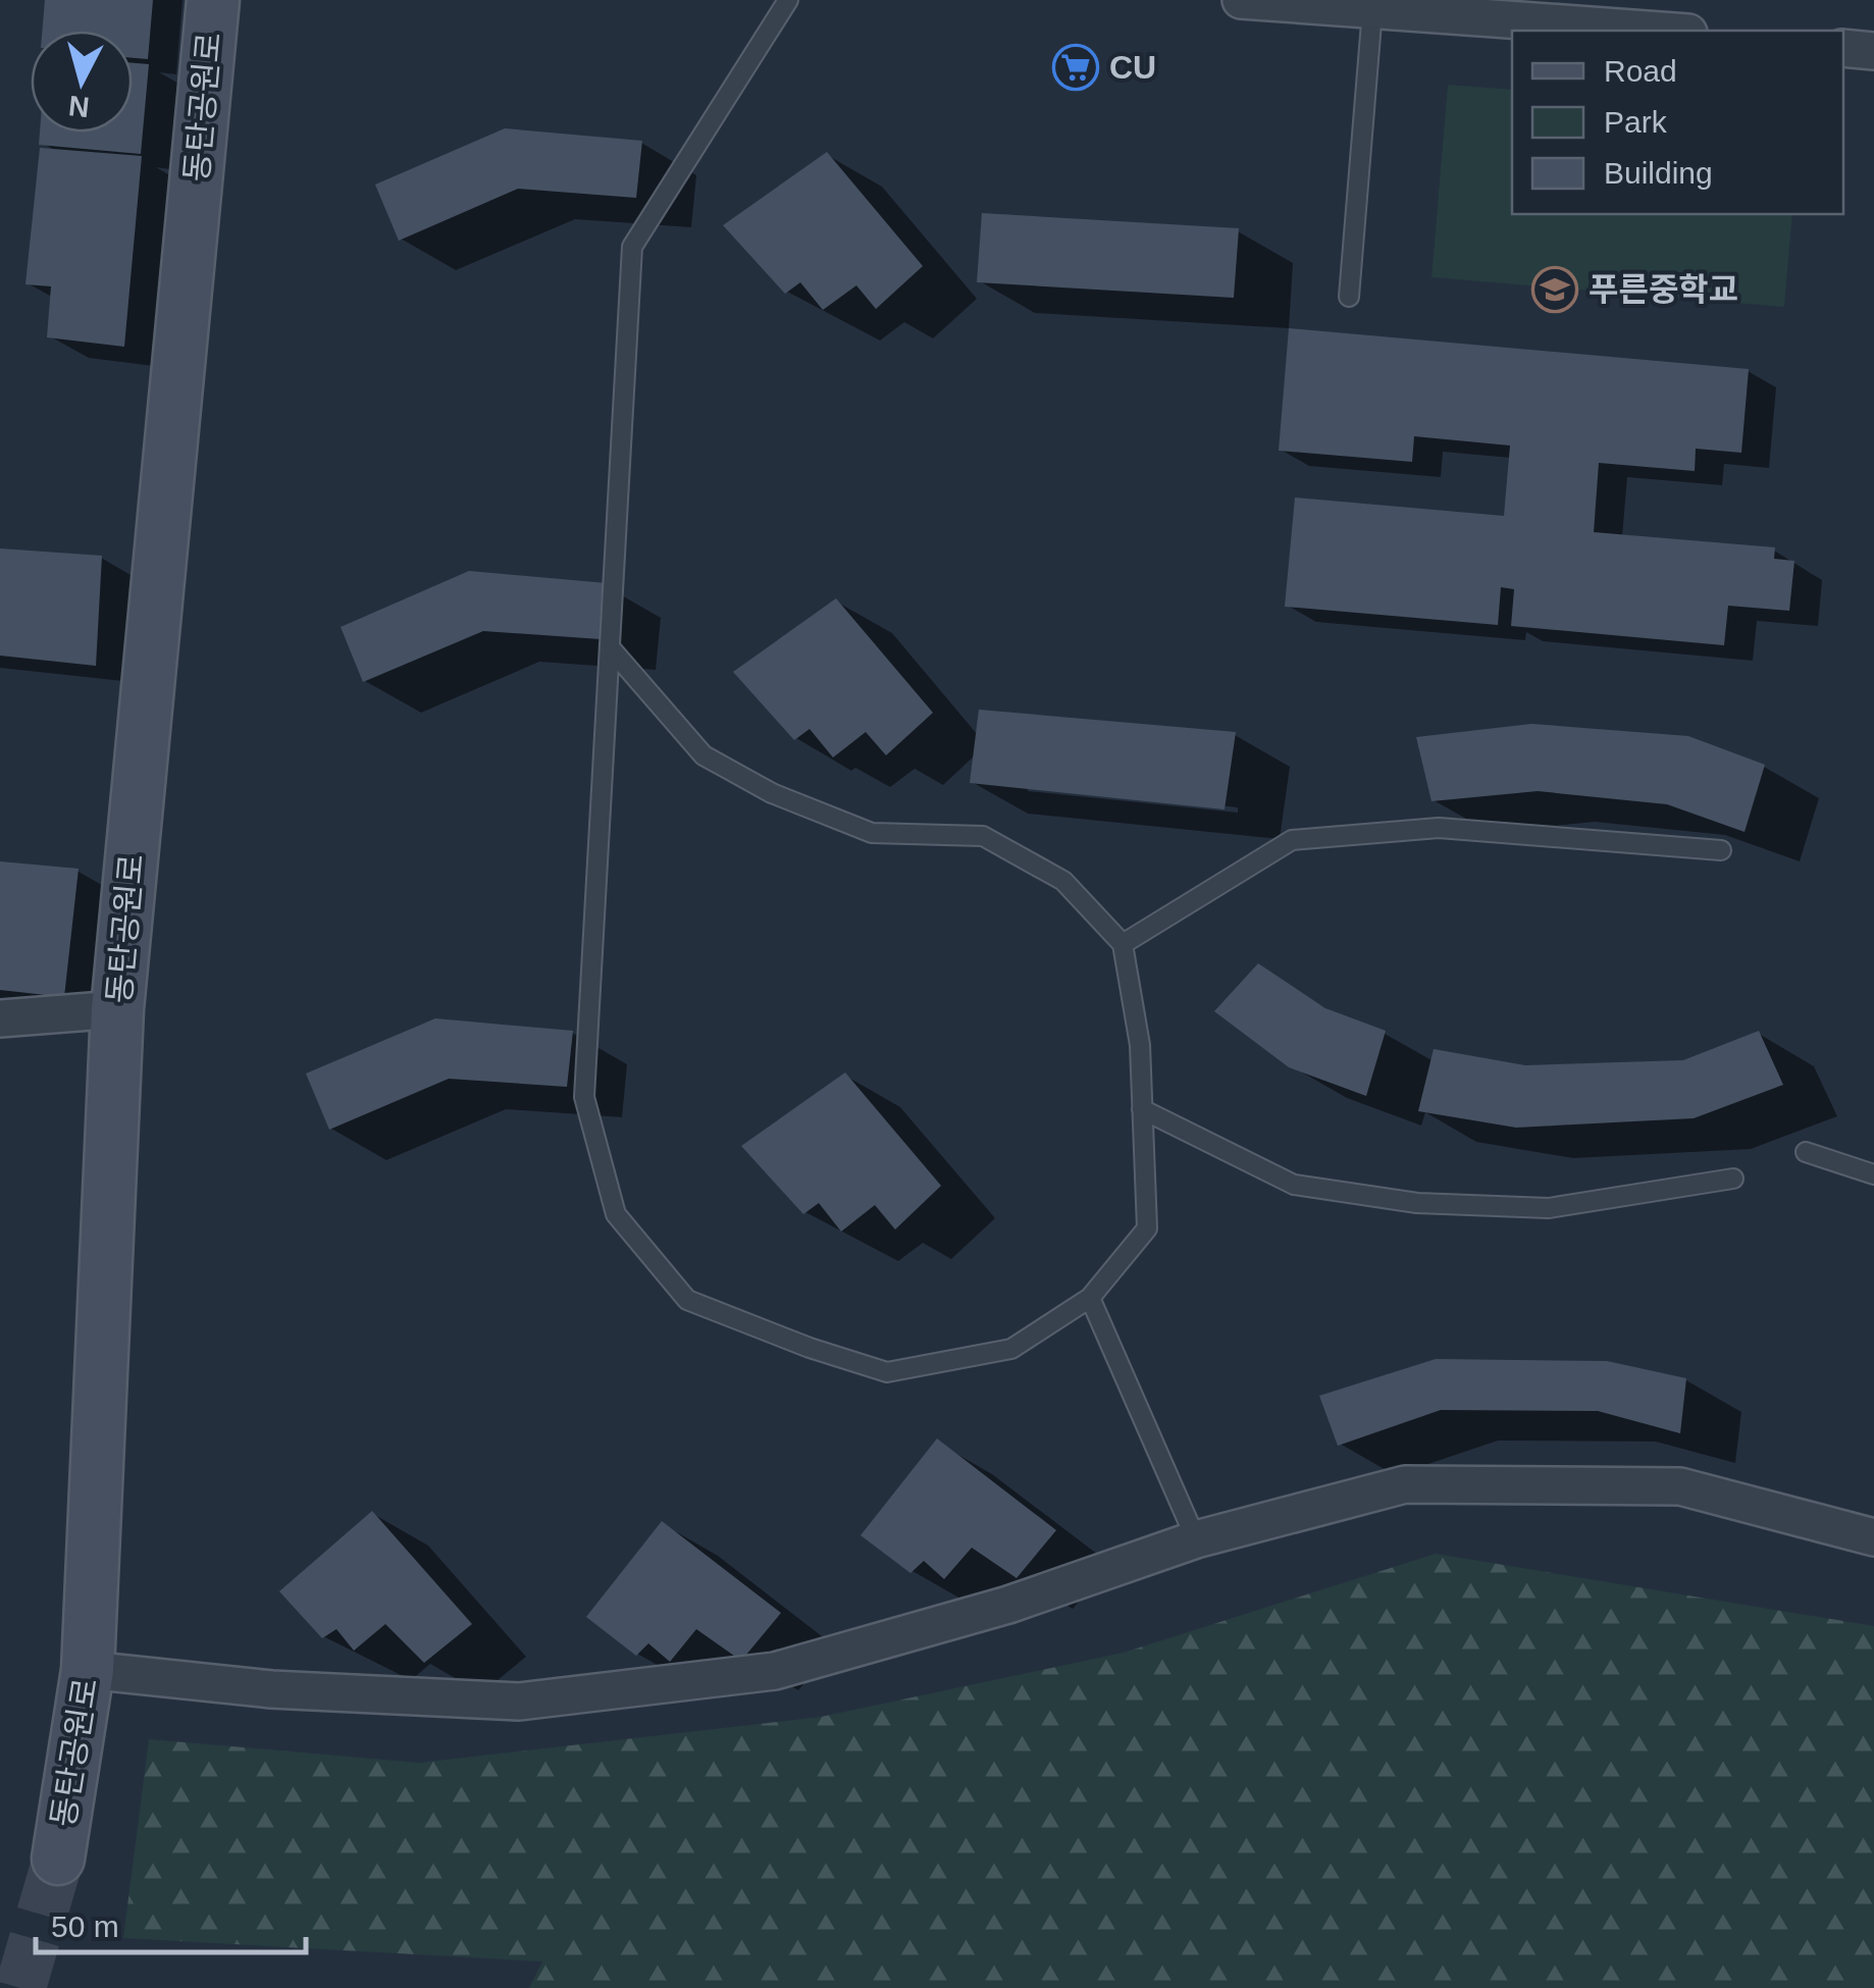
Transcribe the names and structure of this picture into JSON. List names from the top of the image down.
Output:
{
  "streets": {
    "street": ["동탄공원로"]
  },
  "places": {
    "supermarket": ["CU"],
    "school or university": ["푸른중학교"]
  },
  "legend": ["Road", "Park", "Building"],
  "scale_bar": "50 m",
  "north": "bottom"
}
